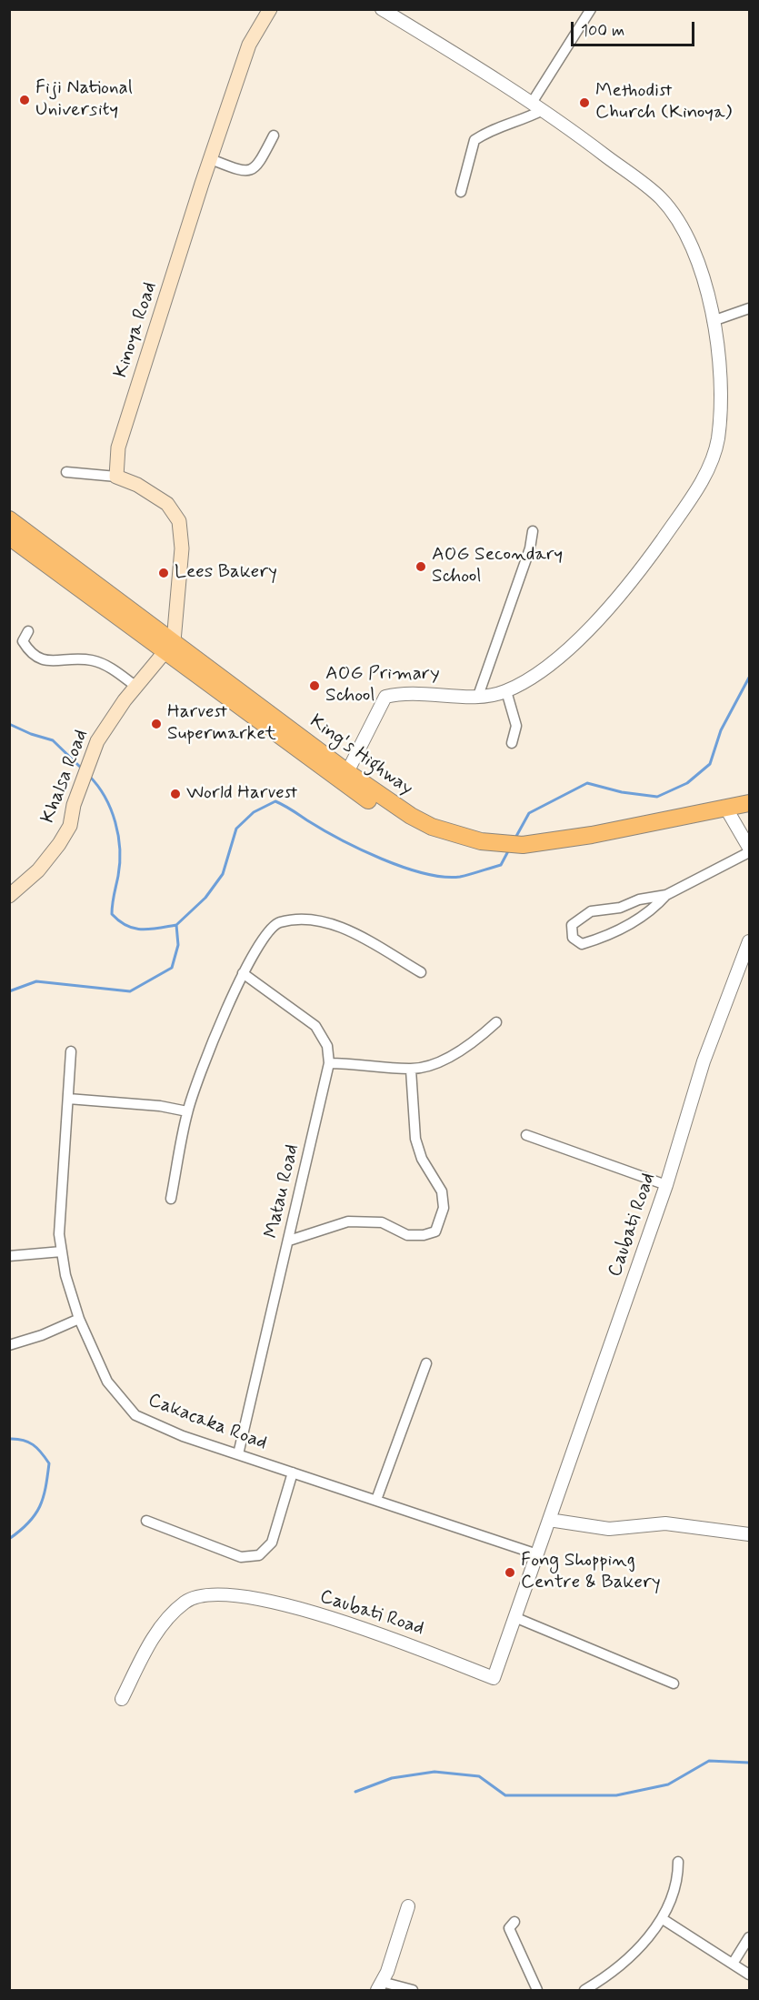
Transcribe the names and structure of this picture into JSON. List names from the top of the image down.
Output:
{
  "streets": {
    "highway": ["King's Highway"],
    "main road": ["Kinoya Road", "Khalsa Road"],
    "street": ["Matau Road", "Caubati Road", "Cakacaka Road"]
  },
  "crossings": [
    ["King's Highway", "Khalsa Road"],
    ["Matau Road", "Cakacaka Road"],
    ["Caubati Road", "Cakacaka Road"]
  ],
  "places": [
    "Fiji National University",
    "Methodist Church (Kinoya)",
    "AOG Secondary School",
    "Lees Bakery",
    "AOG Primary School",
    "Harvest Supermarket",
    "World Harvest",
    "Fong Shopping Centre & Bakery"
  ],
  "scale_bar": "100 m"
}
